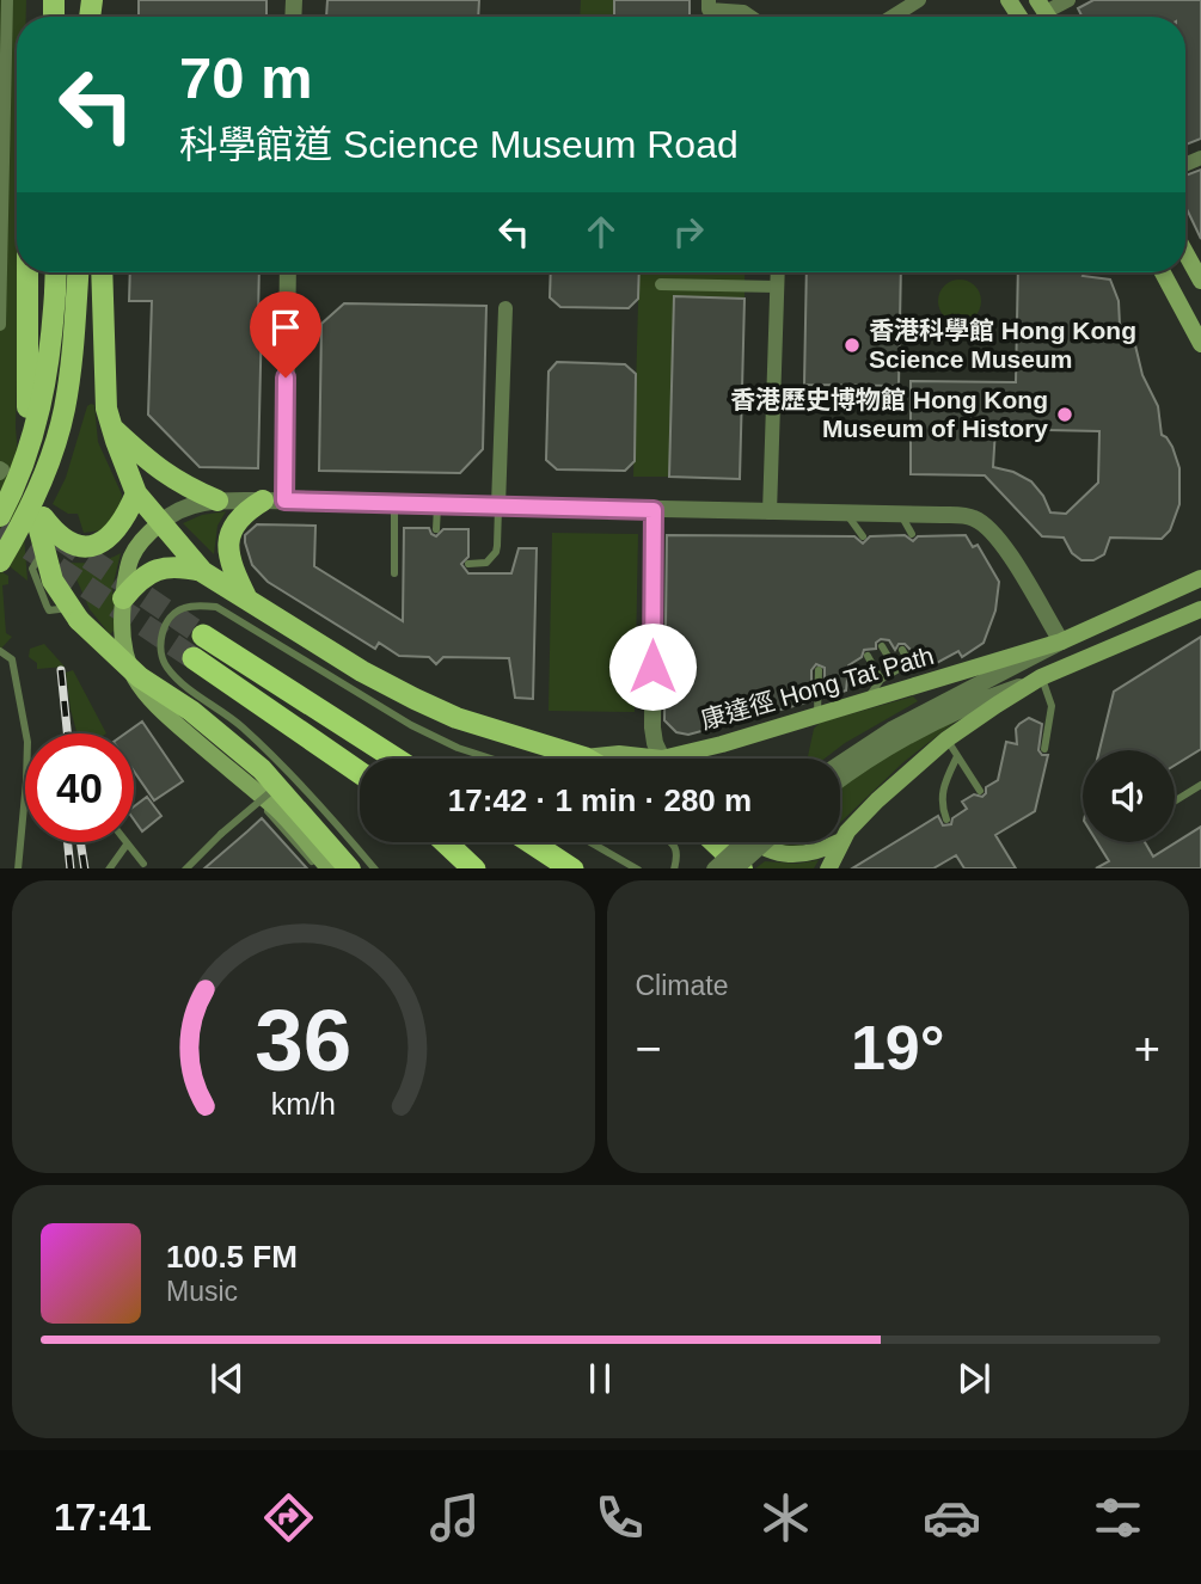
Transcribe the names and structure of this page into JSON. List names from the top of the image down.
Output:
{
  "streets": {
    "main road": ["康達徑 Hong Tat Path"]
  },
  "places": ["香港科學館 Hong Kong Science Museum", "香港歷史博物館 Hong Kong Museum of History"],
  "page": {
    "turn": ["70 m", "科學館道 Science Museum Road"],
    "limit": "40",
    "trip": "17:42 · 1 min · 280 m",
    "tile": "Climate",
    "heat": ["−", "19°", "+"],
    "song": ["100.5 FM", "Music"],
    "tabs": "17:41",
    "gauge": ["36", "km/h"]
  }
}
